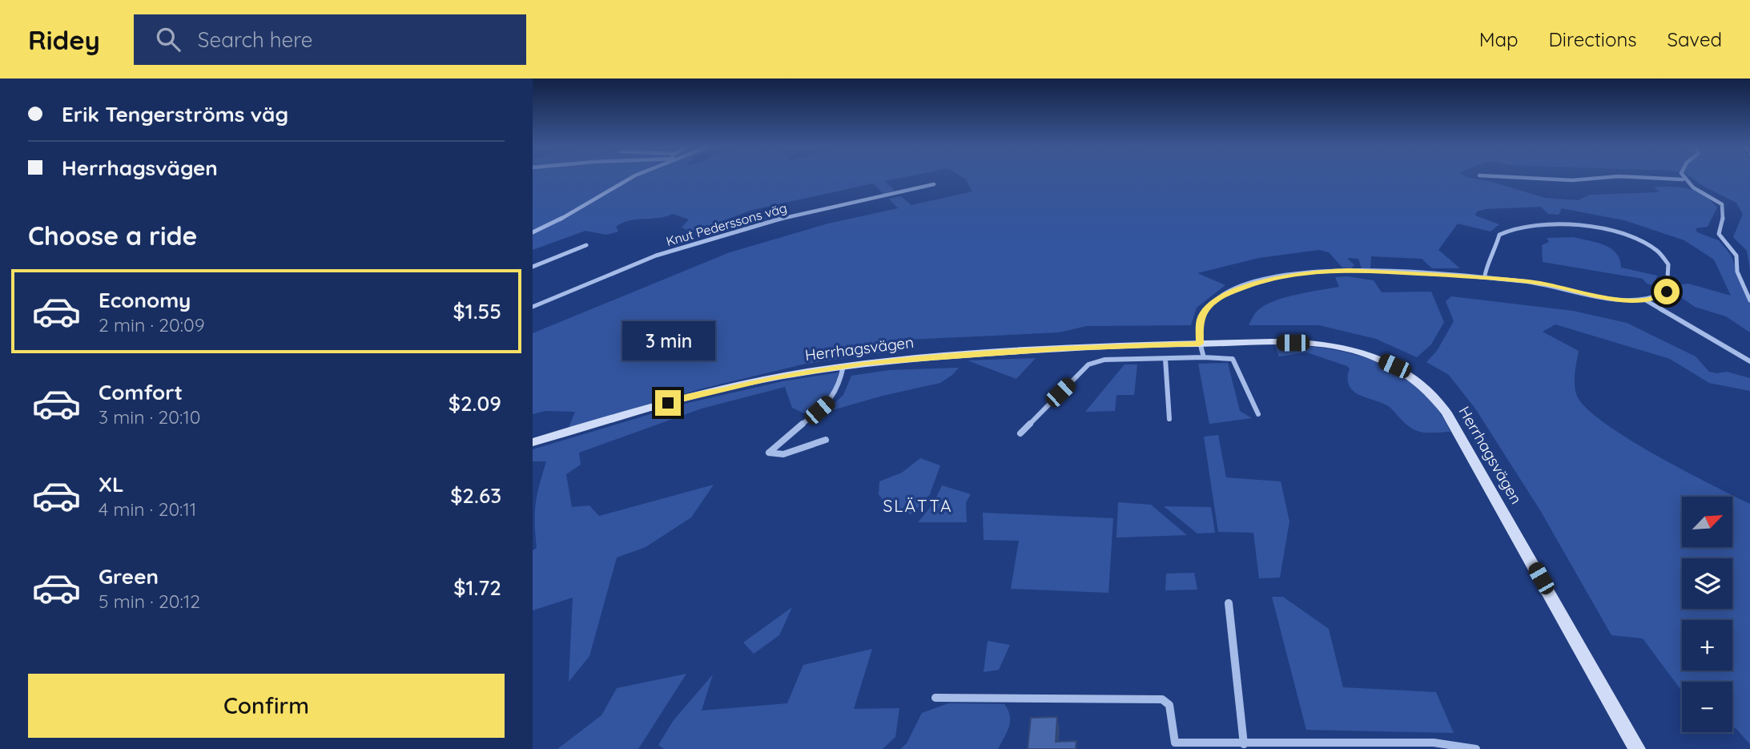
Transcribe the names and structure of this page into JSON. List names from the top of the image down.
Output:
{
  "streets": {
    "street": ["Knut Pederssons väg", "Herrhagsvägen"]
  },
  "districts": ["SLÄTTA"],
  "north": "top right",
  "page": {
    "header": "Ridey",
    "search": "Search here",
    "nav": ["Map", "Directions", "Saved"],
    "banner": ["Erik Tengerströms väg", "Herrhagsvägen"],
    "heading": "Choose a ride",
    "list": [
      {
        "name": "Economy",
        "note": "2 min · 20:09",
        "value": "$1.55"
      },
      {
        "name": "Comfort",
        "note": "3 min · 20:10",
        "value": "$2.09"
      },
      {
        "name": "XL",
        "note": "4 min · 20:11",
        "value": "$2.63"
      },
      {
        "name": "Green",
        "note": "5 min · 20:12",
        "value": "$1.72"
      }
    ],
    "bubble": "3 min",
    "map_buttons": ["+", "−"],
    "buttons": "Confirm"
  }
}
